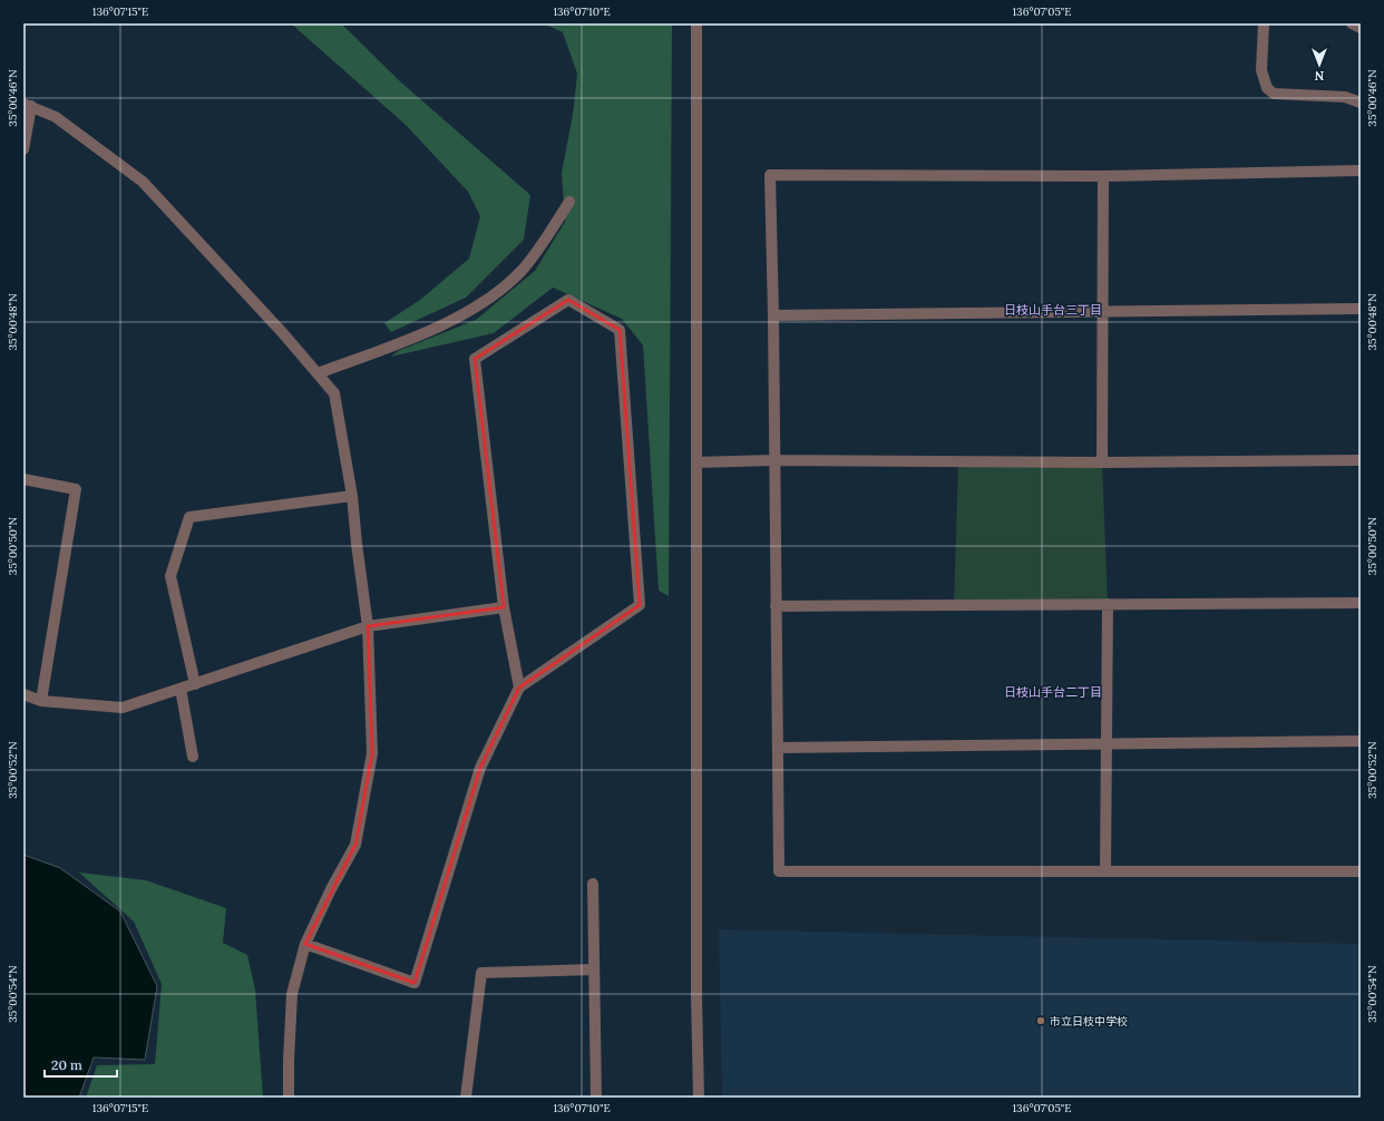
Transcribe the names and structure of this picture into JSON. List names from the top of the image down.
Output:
{
  "districts": ["日枝山手台三丁目", "日枝山手台二丁目"],
  "places": ["市立日枝中学校"],
  "scale_bar": "20 m",
  "north": "bottom",
  "coordinates": [
    "136°07'15\"E",
    "136°07'10\"E",
    "136°07'05\"E",
    "35°00'46\"N",
    "35°00'48\"N",
    "35°00'50\"N",
    "35°00'52\"N",
    "35°00'54\"N"
  ]
}
